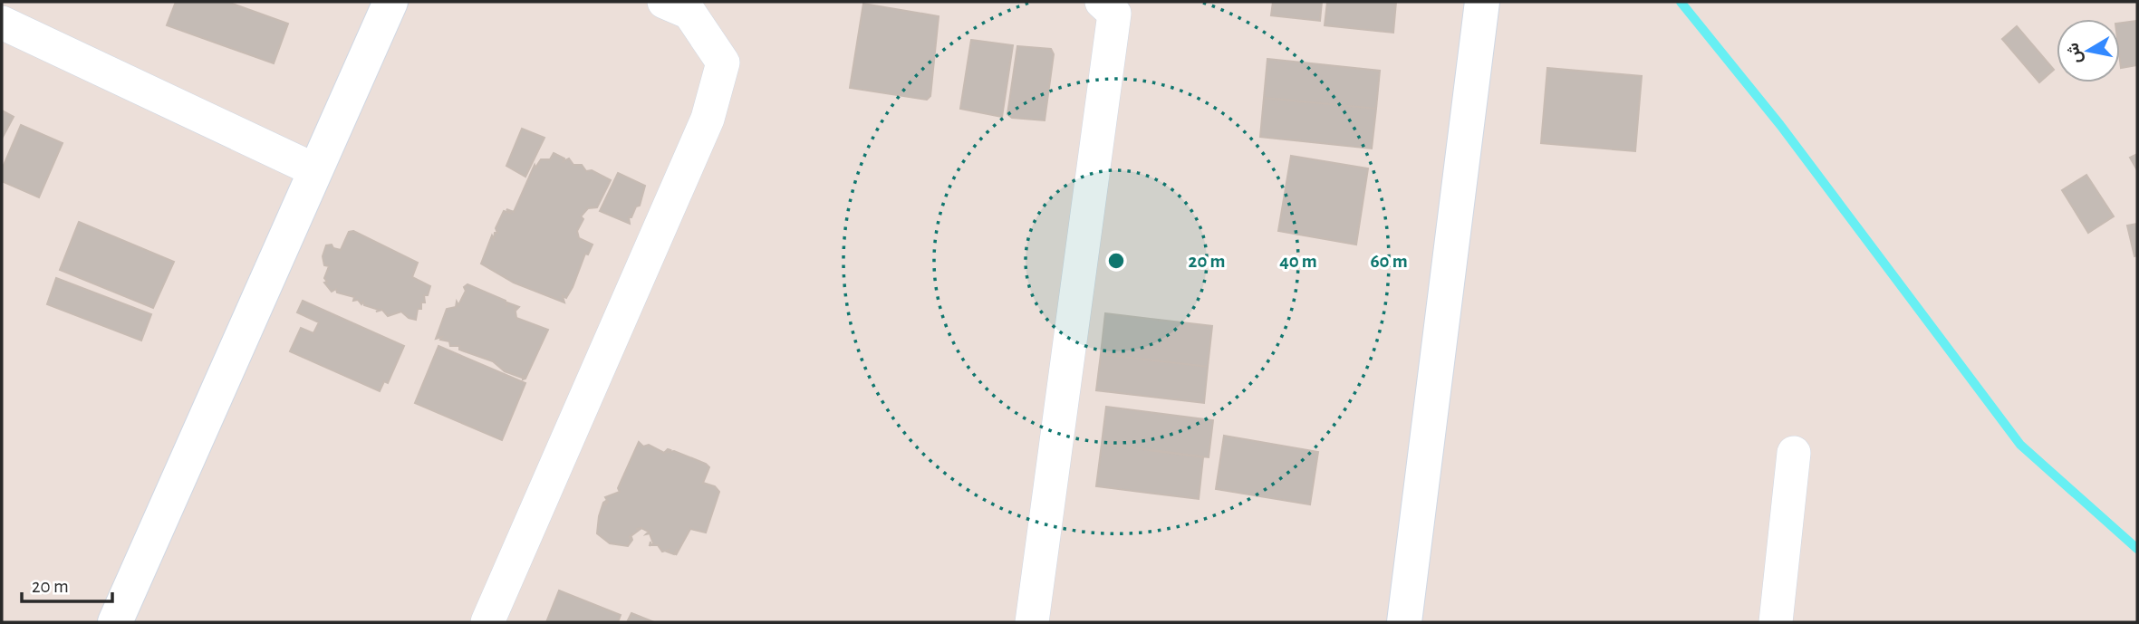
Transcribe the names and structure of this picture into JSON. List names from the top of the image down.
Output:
{
  "scale_bar": "20 m",
  "north": "left",
  "rings": ["20 m", "40 m", "60 m"]
}
